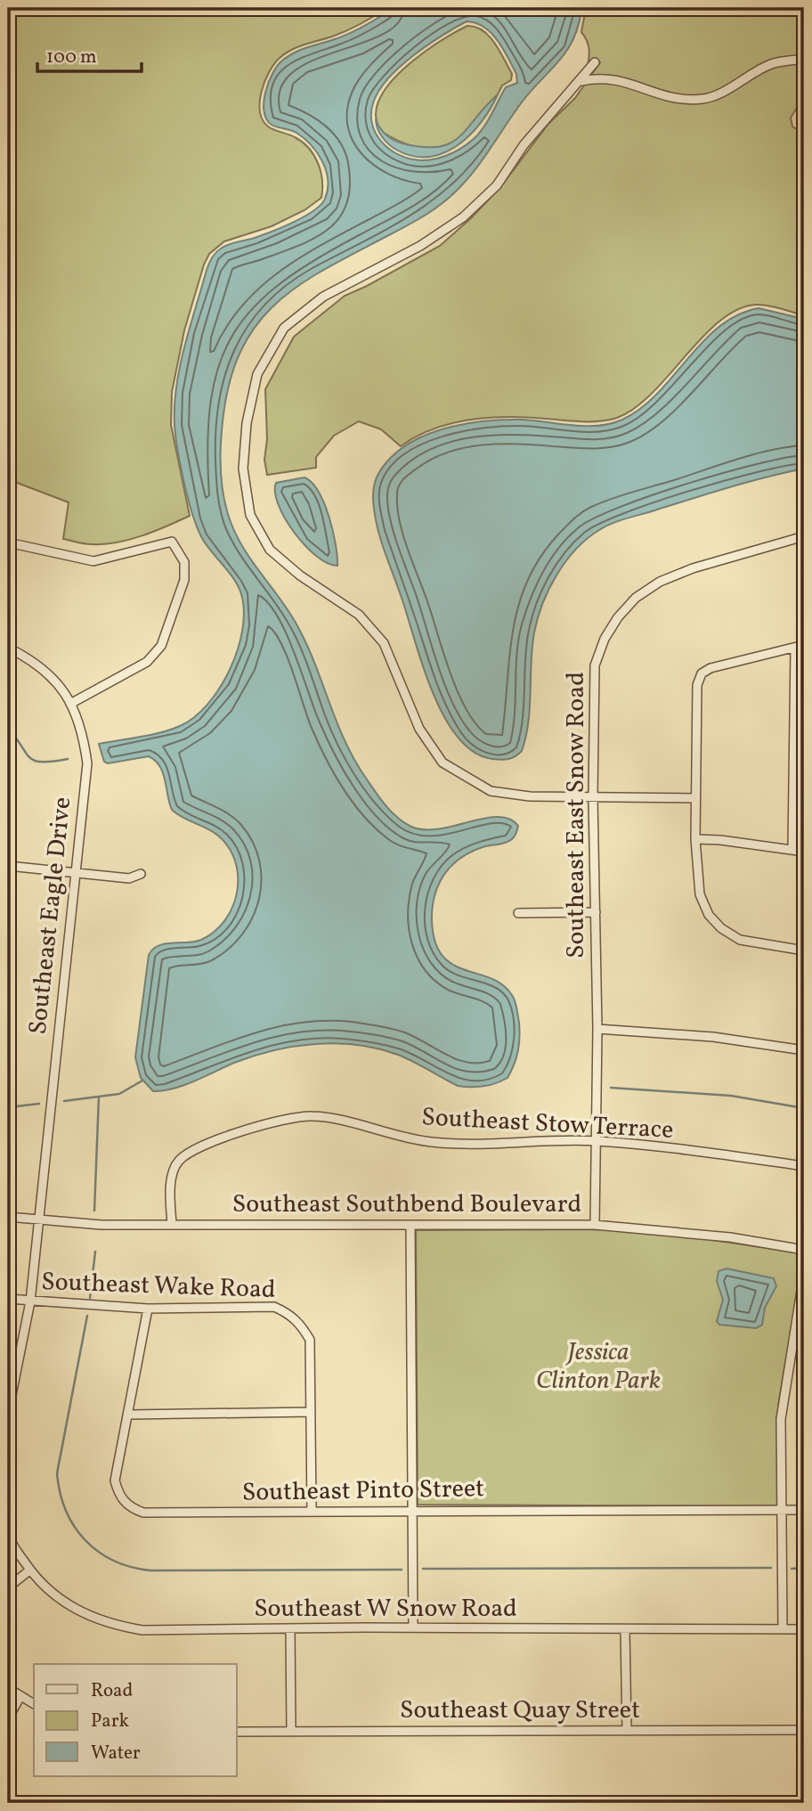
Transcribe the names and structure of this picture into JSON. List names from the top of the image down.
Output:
{
  "streets": {
    "street": [
      "Southeast East Snow Road",
      "Southeast Eagle Drive",
      "Southeast Stow Terrace",
      "Southeast Southbend Boulevard",
      "Southeast Wake Road",
      "Southeast Pinto Street",
      "Southeast W Snow Road",
      "Southeast Quay Street"
    ]
  },
  "crossings": [
    ["Southeast East Snow Road", "Southeast Stow Terrace"],
    ["Southeast East Snow Road", "Southeast Southbend Boulevard"],
    ["Southeast Eagle Drive", "Southeast Southbend Boulevard"],
    ["Southeast Stow Terrace", "Southeast Southbend Boulevard"],
    ["Southeast Wake Road", "Southeast Pinto Street"]
  ],
  "parks": ["Jessica Clinton Park"],
  "legend": ["Road", "Park", "Water"],
  "scale_bar": "100 m"
}
